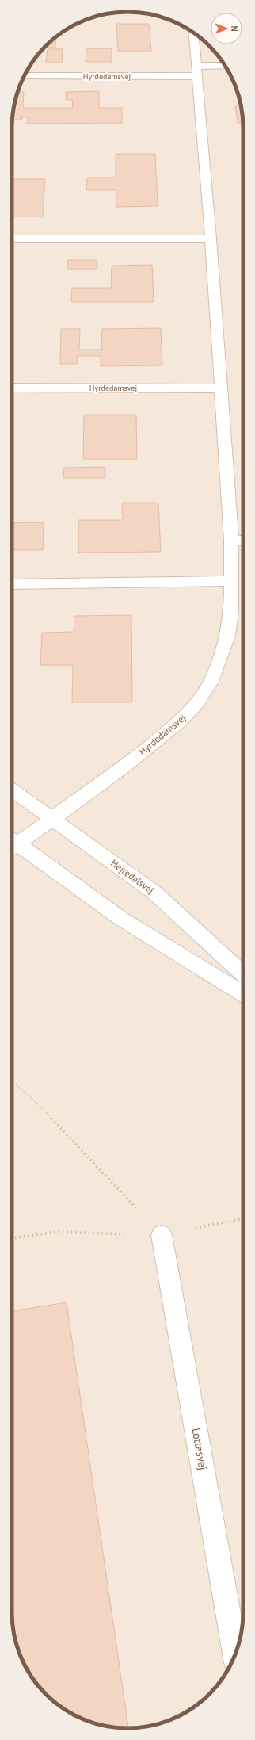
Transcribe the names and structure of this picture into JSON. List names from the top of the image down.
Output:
{
  "streets": {
    "street": ["Hyrdedamsvej", "Hejredalsvej", "Lottesvej"]
  },
  "crossings": [
    ["Hyrdedamsvej", "Hejredalsvej"]
  ],
  "north": "right"
}
